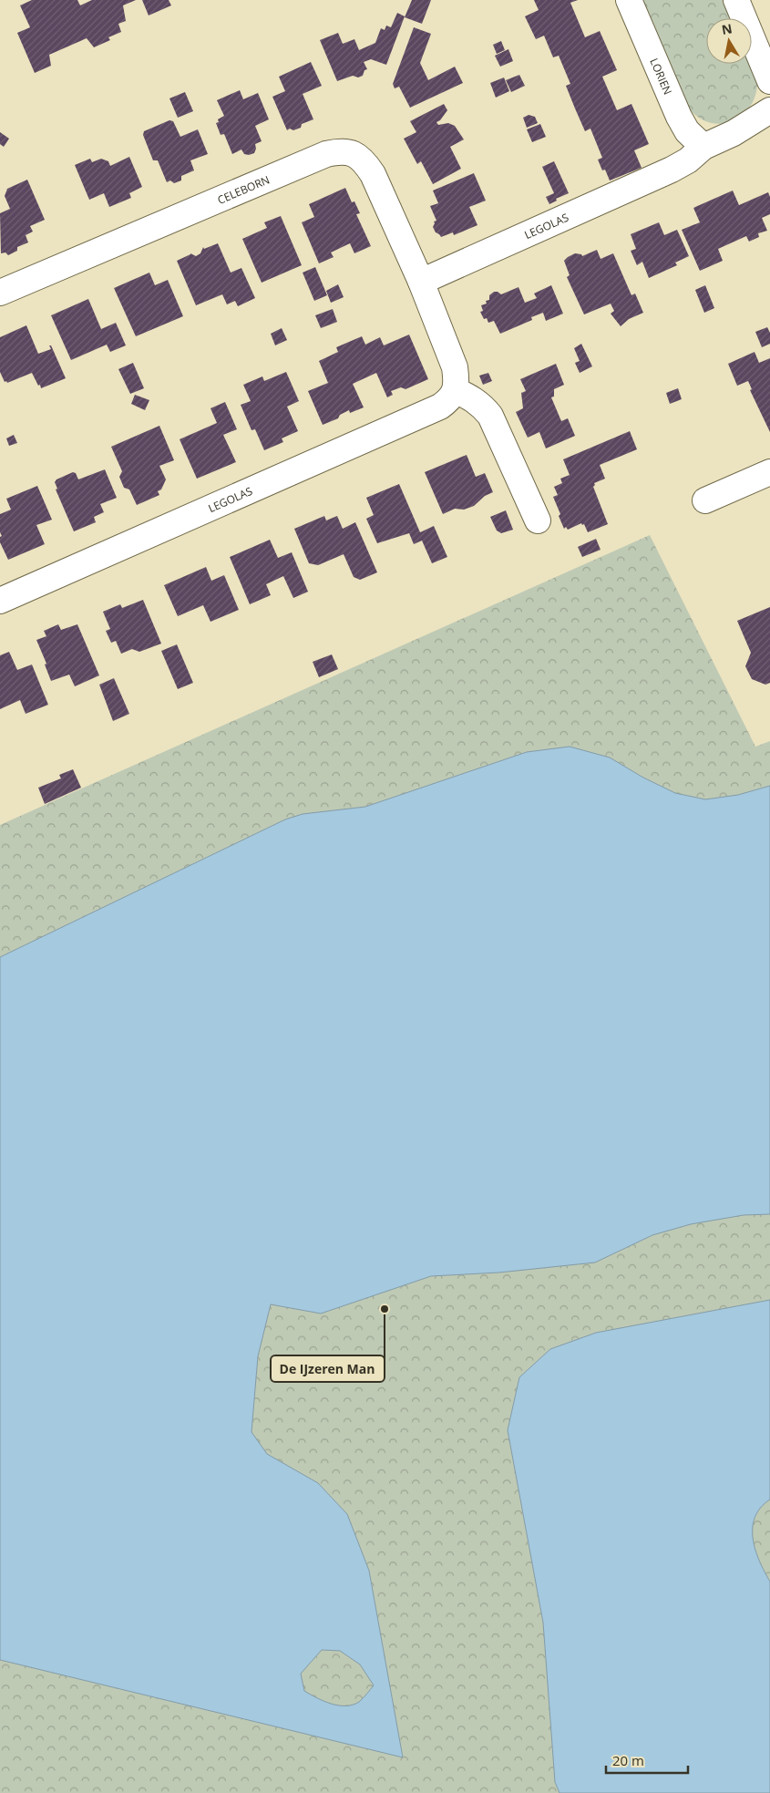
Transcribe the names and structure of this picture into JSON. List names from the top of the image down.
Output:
{
  "streets": {
    "street": ["LORIEN", "CELEBORN", "LEGOLAS"]
  },
  "crossings": [
    ["LORIEN", "LEGOLAS"],
    ["CELEBORN", "LEGOLAS"]
  ],
  "places": ["De IJzeren Man"],
  "scale_bar": "20 m",
  "north": "top"
}
